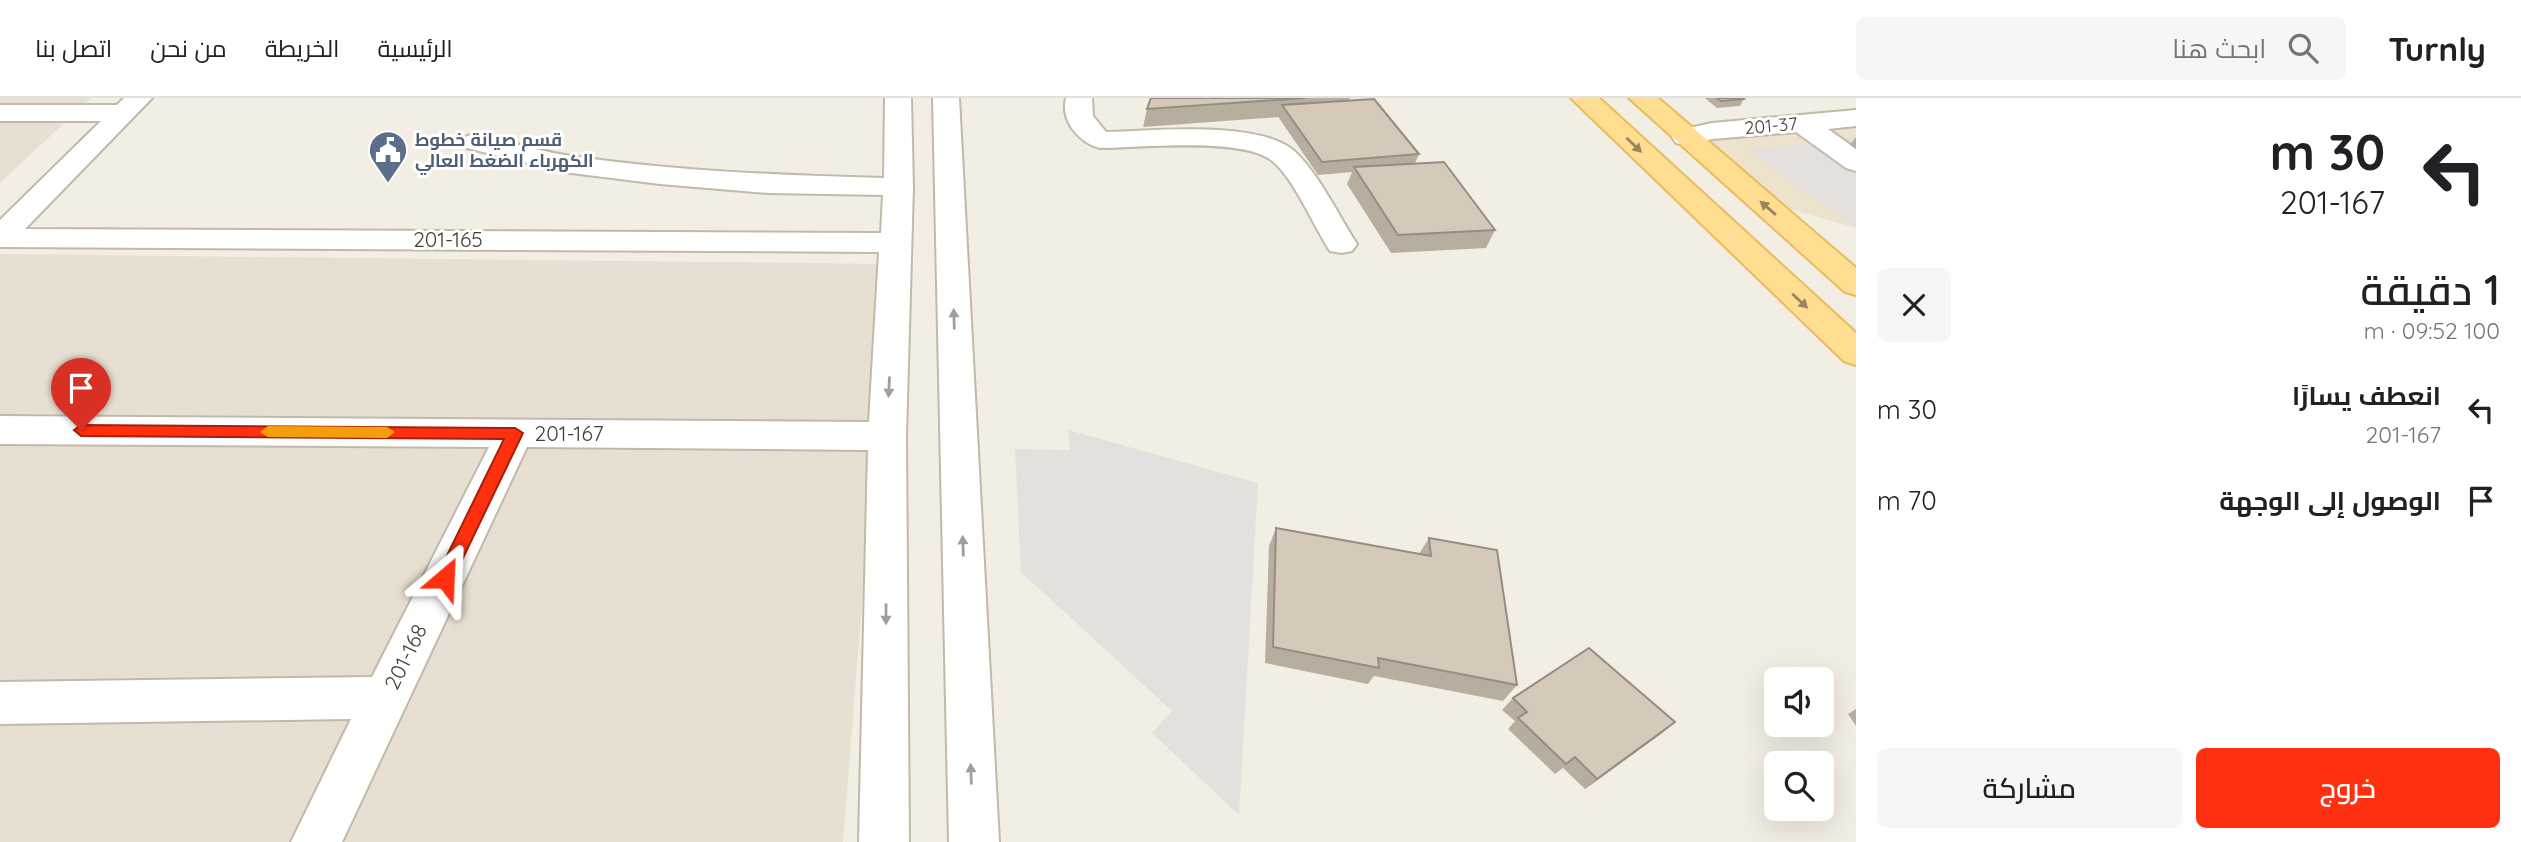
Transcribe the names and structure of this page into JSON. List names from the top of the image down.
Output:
{
  "streets": {
    "street": [
      "201-37",
      "201-165",
      "201-167",
      "201-168"
    ]
  },
  "crossings": [
    ["201-167", "201-168"]
  ],
  "places": {
    "public building": ["قسم صيانة خطوط الكهرباء الضغط العالي"]
  },
  "page": {
    "header": "Turnly",
    "search": "ابحث هنا",
    "nav": [
      "الرئيسية",
      "الخريطة",
      "من نحن",
      "اتصل بنا"
    ],
    "turn": ["30 m", "201-167"],
    "heading": ["1 دقيقة", "100 m · 09:52"],
    "list": [
      {
        "name": "انعطف يسارًا",
        "note": "201-167",
        "value": "30 m"
      },
      {
        "name": "الوصول إلى الوجهة",
        "value": "70 m"
      }
    ],
    "buttons": ["خروج", "مشاركة"]
  }
}
